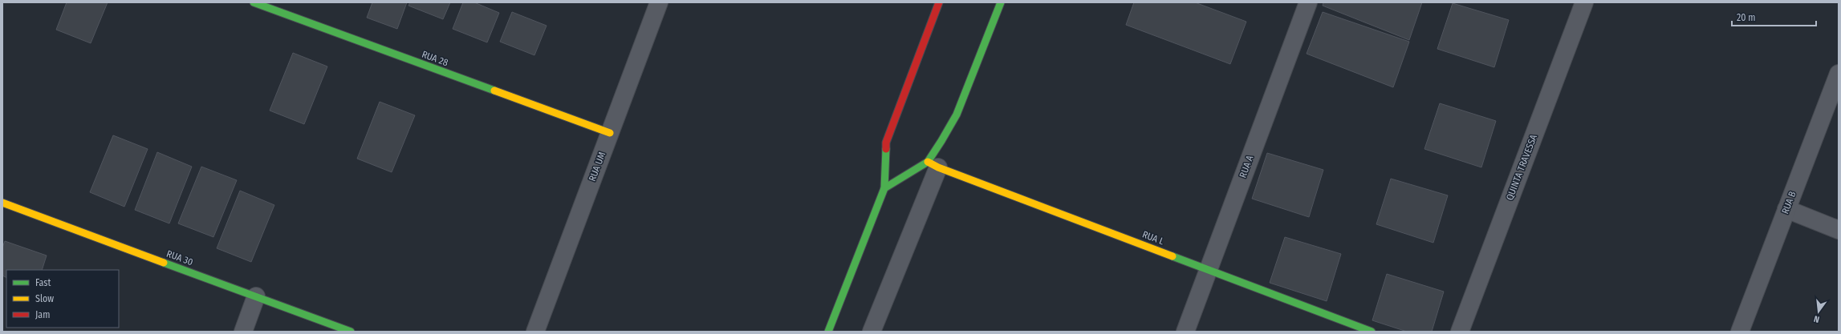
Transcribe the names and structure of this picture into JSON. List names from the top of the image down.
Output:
{
  "streets": {
    "street": [
      "RUA 28",
      "RUA UM",
      "RUA A",
      "QUINTA TRAVESSA",
      "RUA B",
      "RUA L",
      "RUA 30"
    ]
  },
  "crossings": [
    ["RUA 28", "RUA UM"],
    ["RUA A", "RUA L"]
  ],
  "legend": ["Fast", "Slow", "Jam"],
  "scale_bar": "20 m",
  "north": "bottom"
}
